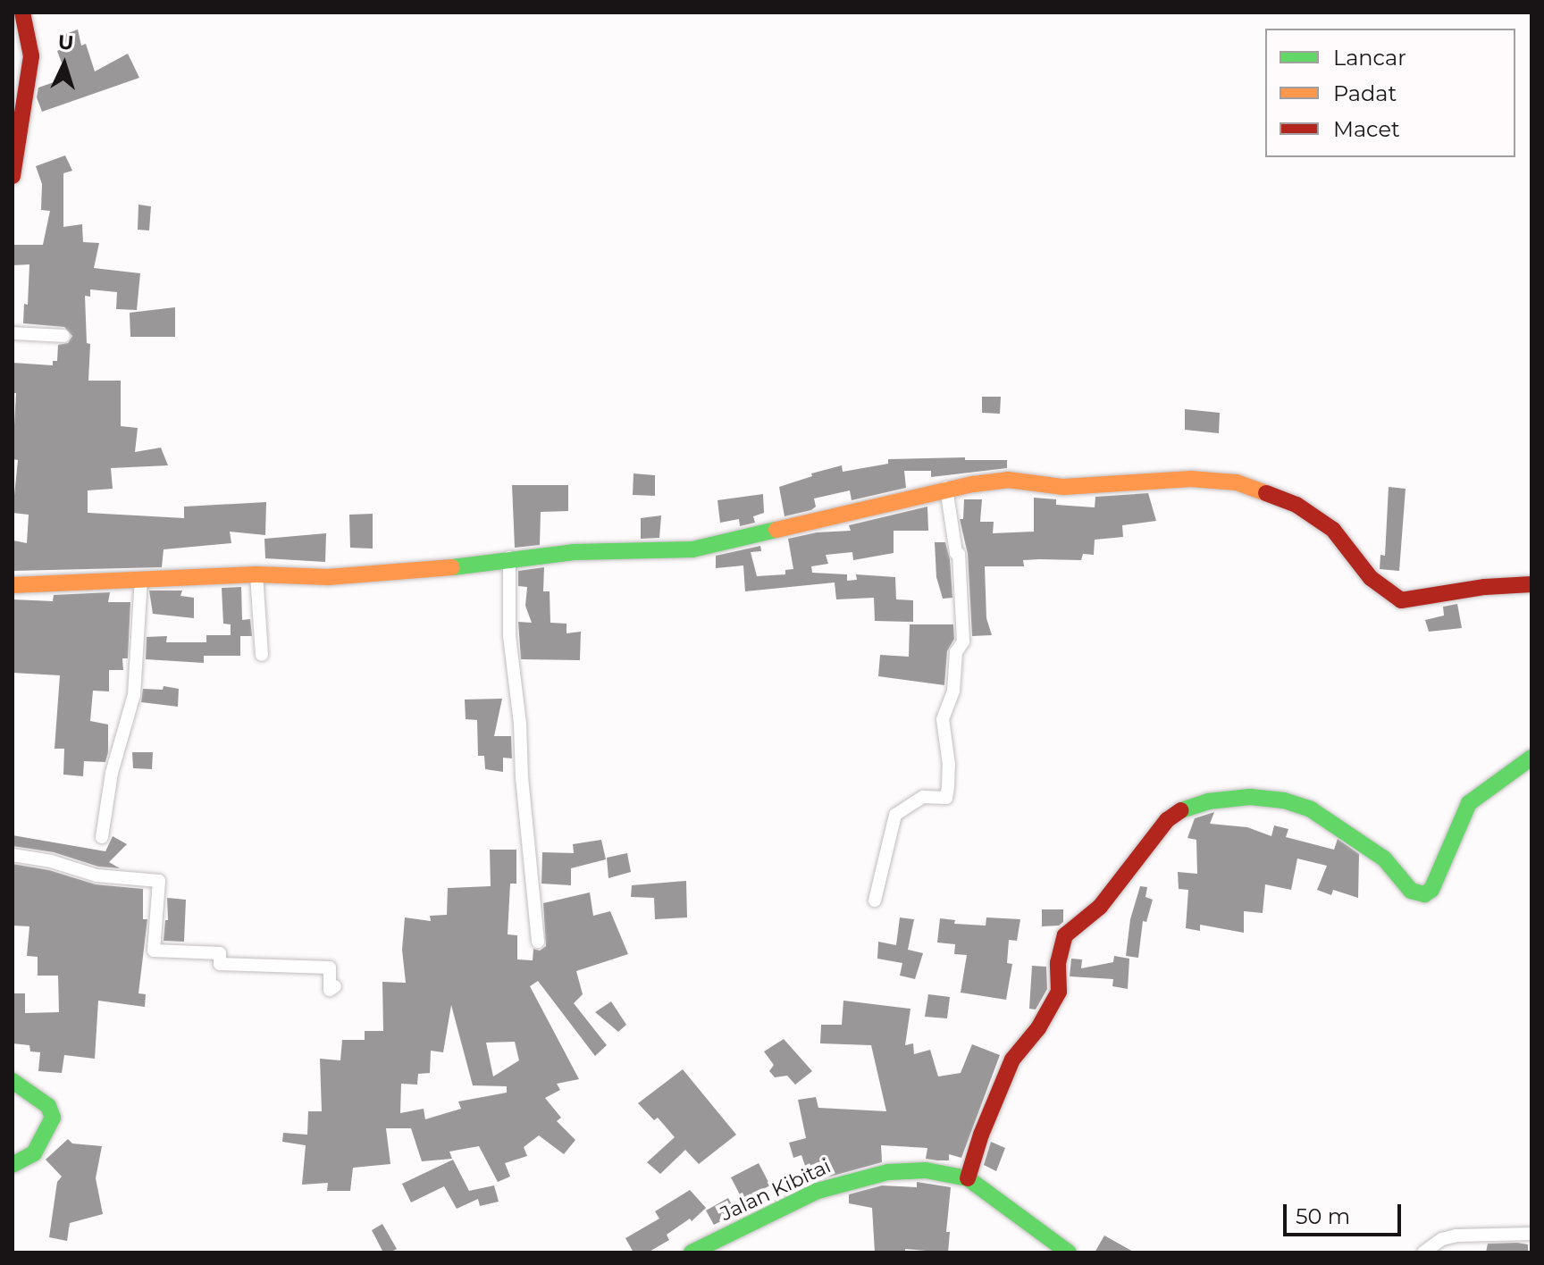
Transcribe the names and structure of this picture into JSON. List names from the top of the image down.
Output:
{
  "streets": {
    "street": ["Jalan Kibitai"]
  },
  "legend": ["Lancar", "Padat", "Macet"],
  "scale_bar": "50 m",
  "north": "top"
}
